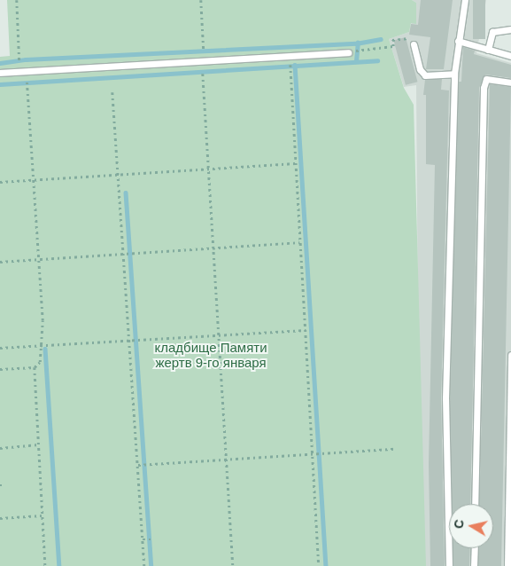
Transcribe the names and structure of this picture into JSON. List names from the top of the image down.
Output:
{
  "parks": ["кладбище Памяти жертв 9-го января"],
  "north": "left"
}
